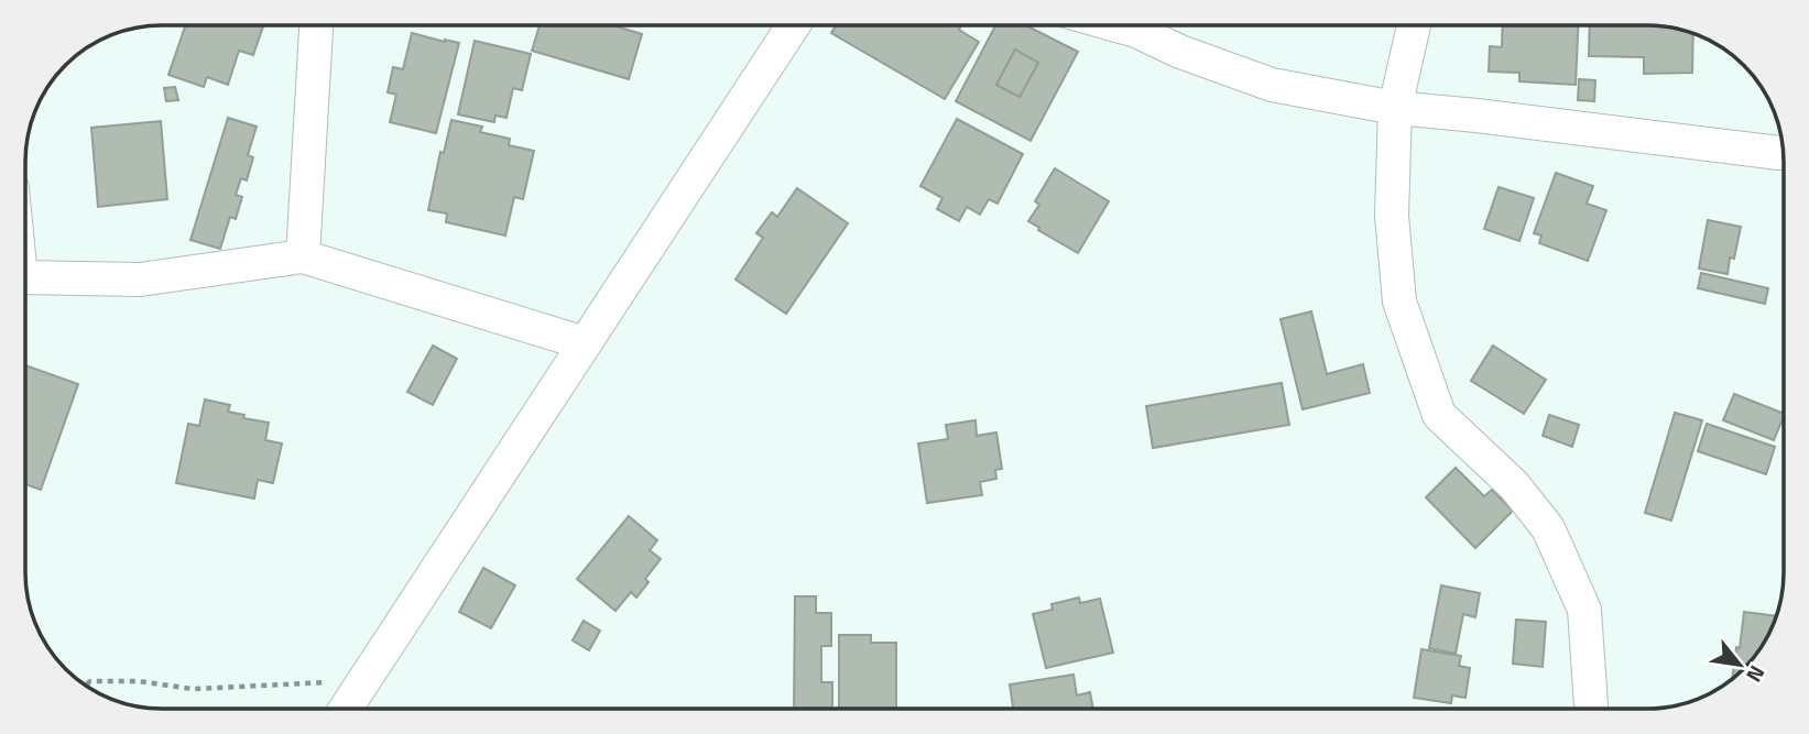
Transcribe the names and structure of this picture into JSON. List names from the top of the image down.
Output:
{
  "north": "bottom right"
}
